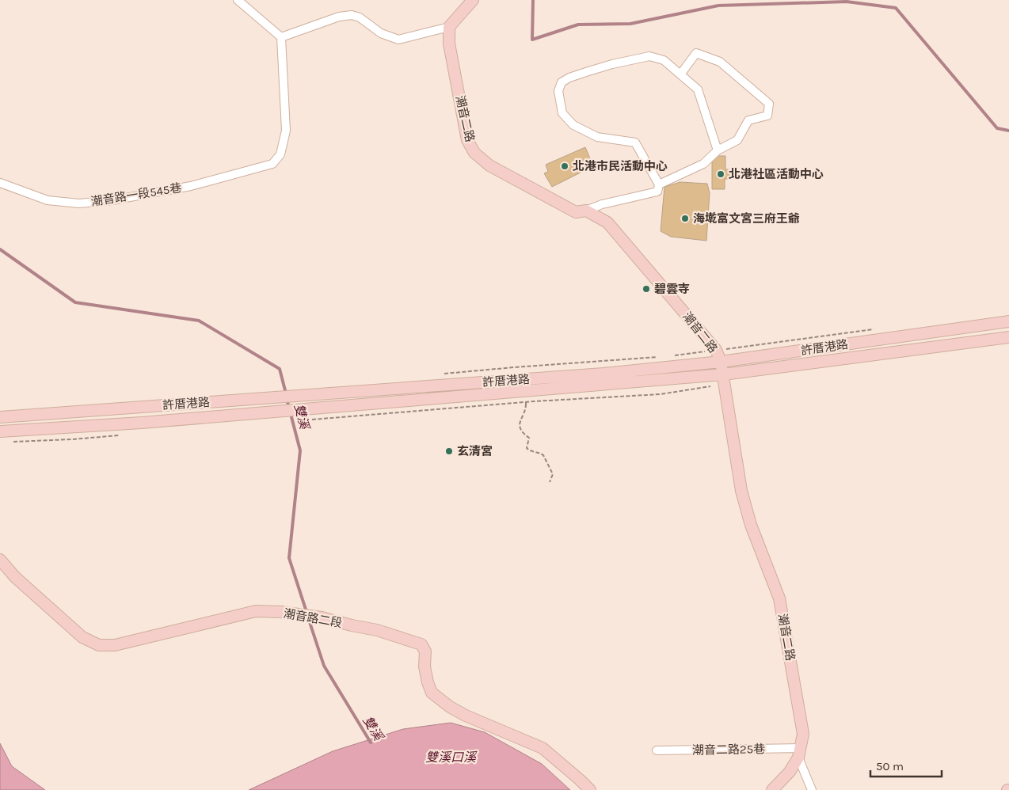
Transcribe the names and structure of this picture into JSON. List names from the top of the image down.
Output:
{
  "streets": {
    "street": [
      "潮音二路",
      "潮音路一段545巷",
      "許厝港路",
      "潮音路二段",
      "潮音二路25巷"
    ]
  },
  "crossings": [
    ["潮音二路", "許厝港路"],
    ["潮音二路", "潮音二路25巷"]
  ],
  "water": ["雙溪", "雙溪口溪"],
  "places": [
    "北港市民活動中心",
    "北港社區活動中心",
    "海墘富文宮三府王爺",
    "碧雲寺",
    "玄清宮"
  ],
  "scale_bar": "50 m"
}
